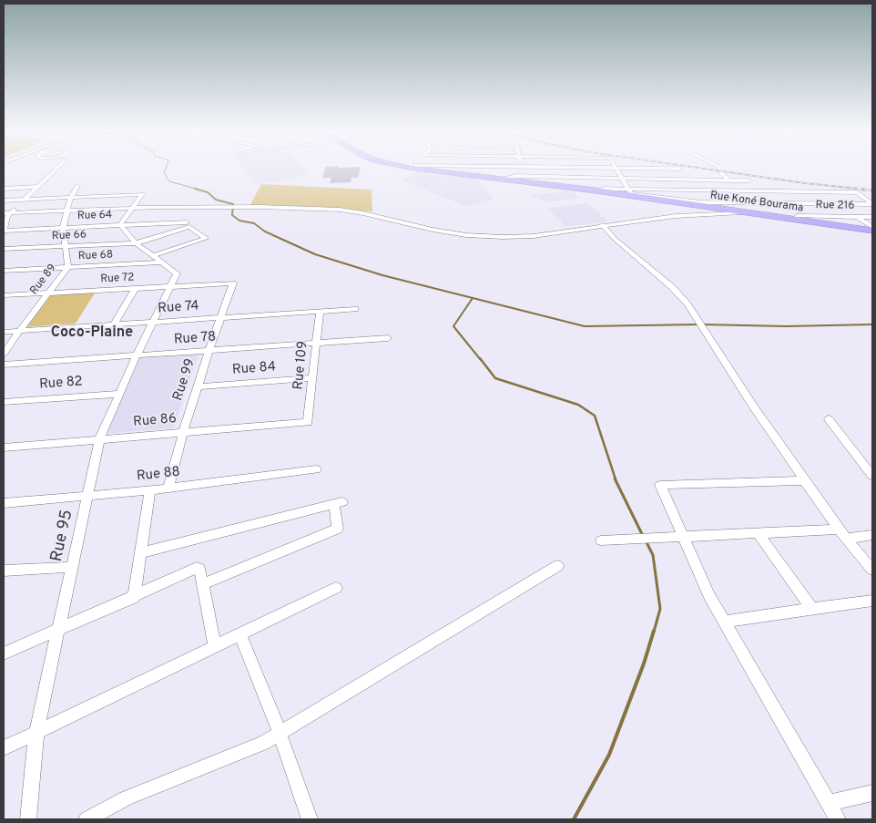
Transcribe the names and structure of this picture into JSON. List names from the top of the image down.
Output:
{
  "streets": {
    "highway": ["Rue Koné Bourama"],
    "street": [
      "Rue 216",
      "Rue 64",
      "Rue 66",
      "Rue 68",
      "Rue 72",
      "Rue 89",
      "Rue 74",
      "Rue 78",
      "Rue 109",
      "Rue 84",
      "Rue 99",
      "Rue 82",
      "Rue 86",
      "Rue 88",
      "Rue 95"
    ]
  },
  "crossings": [
    ["Rue 64", "Rue 89"],
    ["Rue 66", "Rue 89"],
    ["Rue 68", "Rue 89"],
    ["Rue 68", "Rue 95"],
    ["Rue 72", "Rue 89"],
    ["Rue 72", "Rue 99"],
    ["Rue 72", "Rue 95"],
    ["Rue 89", "Rue 74"],
    ["Rue 74", "Rue 109"],
    ["Rue 74", "Rue 99"],
    ["Rue 74", "Rue 95"],
    ["Rue 78", "Rue 109"],
    ["Rue 78", "Rue 99"],
    ["Rue 78", "Rue 95"],
    ["Rue 109", "Rue 84"],
    ["Rue 109", "Rue 86"],
    ["Rue 84", "Rue 99"],
    ["Rue 99", "Rue 86"],
    ["Rue 99", "Rue 88"],
    ["Rue 82", "Rue 95"],
    ["Rue 86", "Rue 95"],
    ["Rue 88", "Rue 95"]
  ],
  "districts": ["Coco-Plaine"]
}
